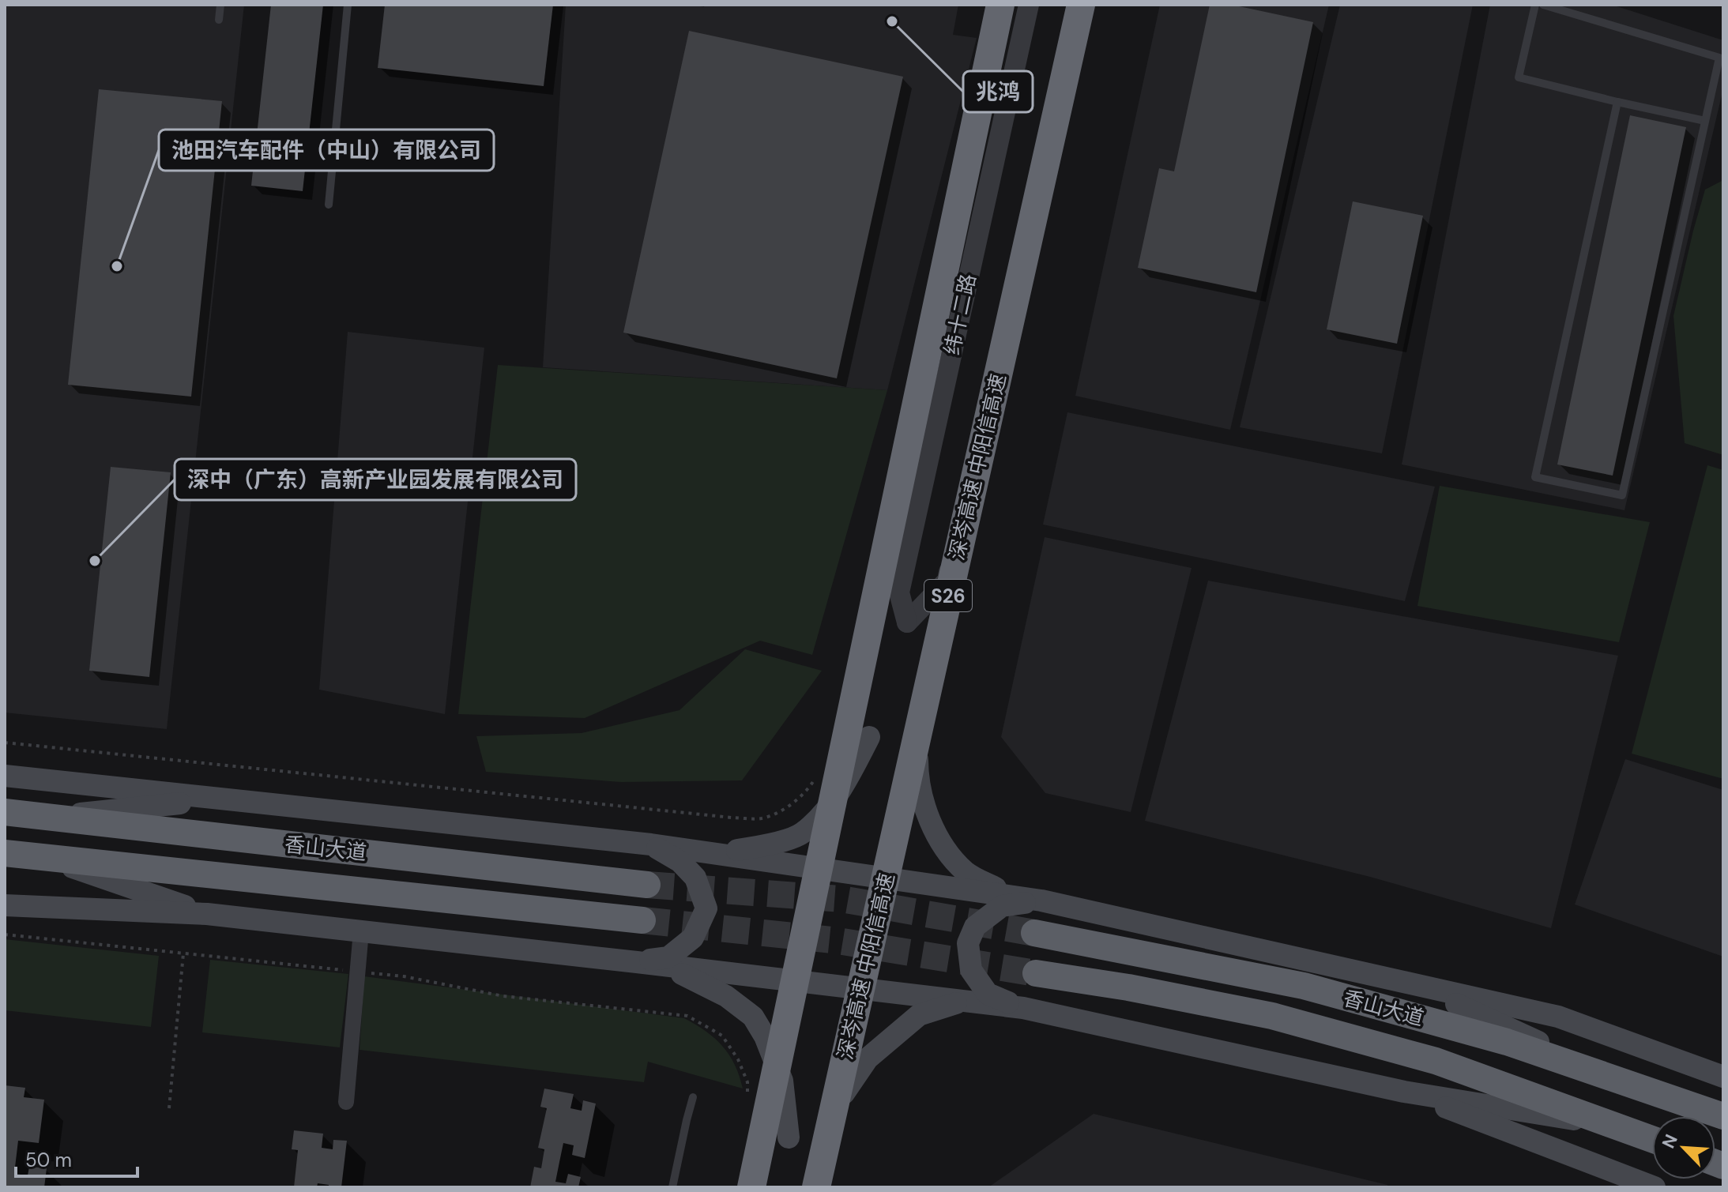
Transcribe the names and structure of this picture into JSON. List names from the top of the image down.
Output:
{
  "streets": {
    "highway": ["深岑高速 中阳信高速", "S26", "香山大道"],
    "street": ["纬十二路"]
  },
  "places": ["兆鸿", "池田汽车配件（中山）有限公司", "深中（广东）高新产业园发展有限公司"],
  "scale_bar": "50 m",
  "north": "top left"
}
